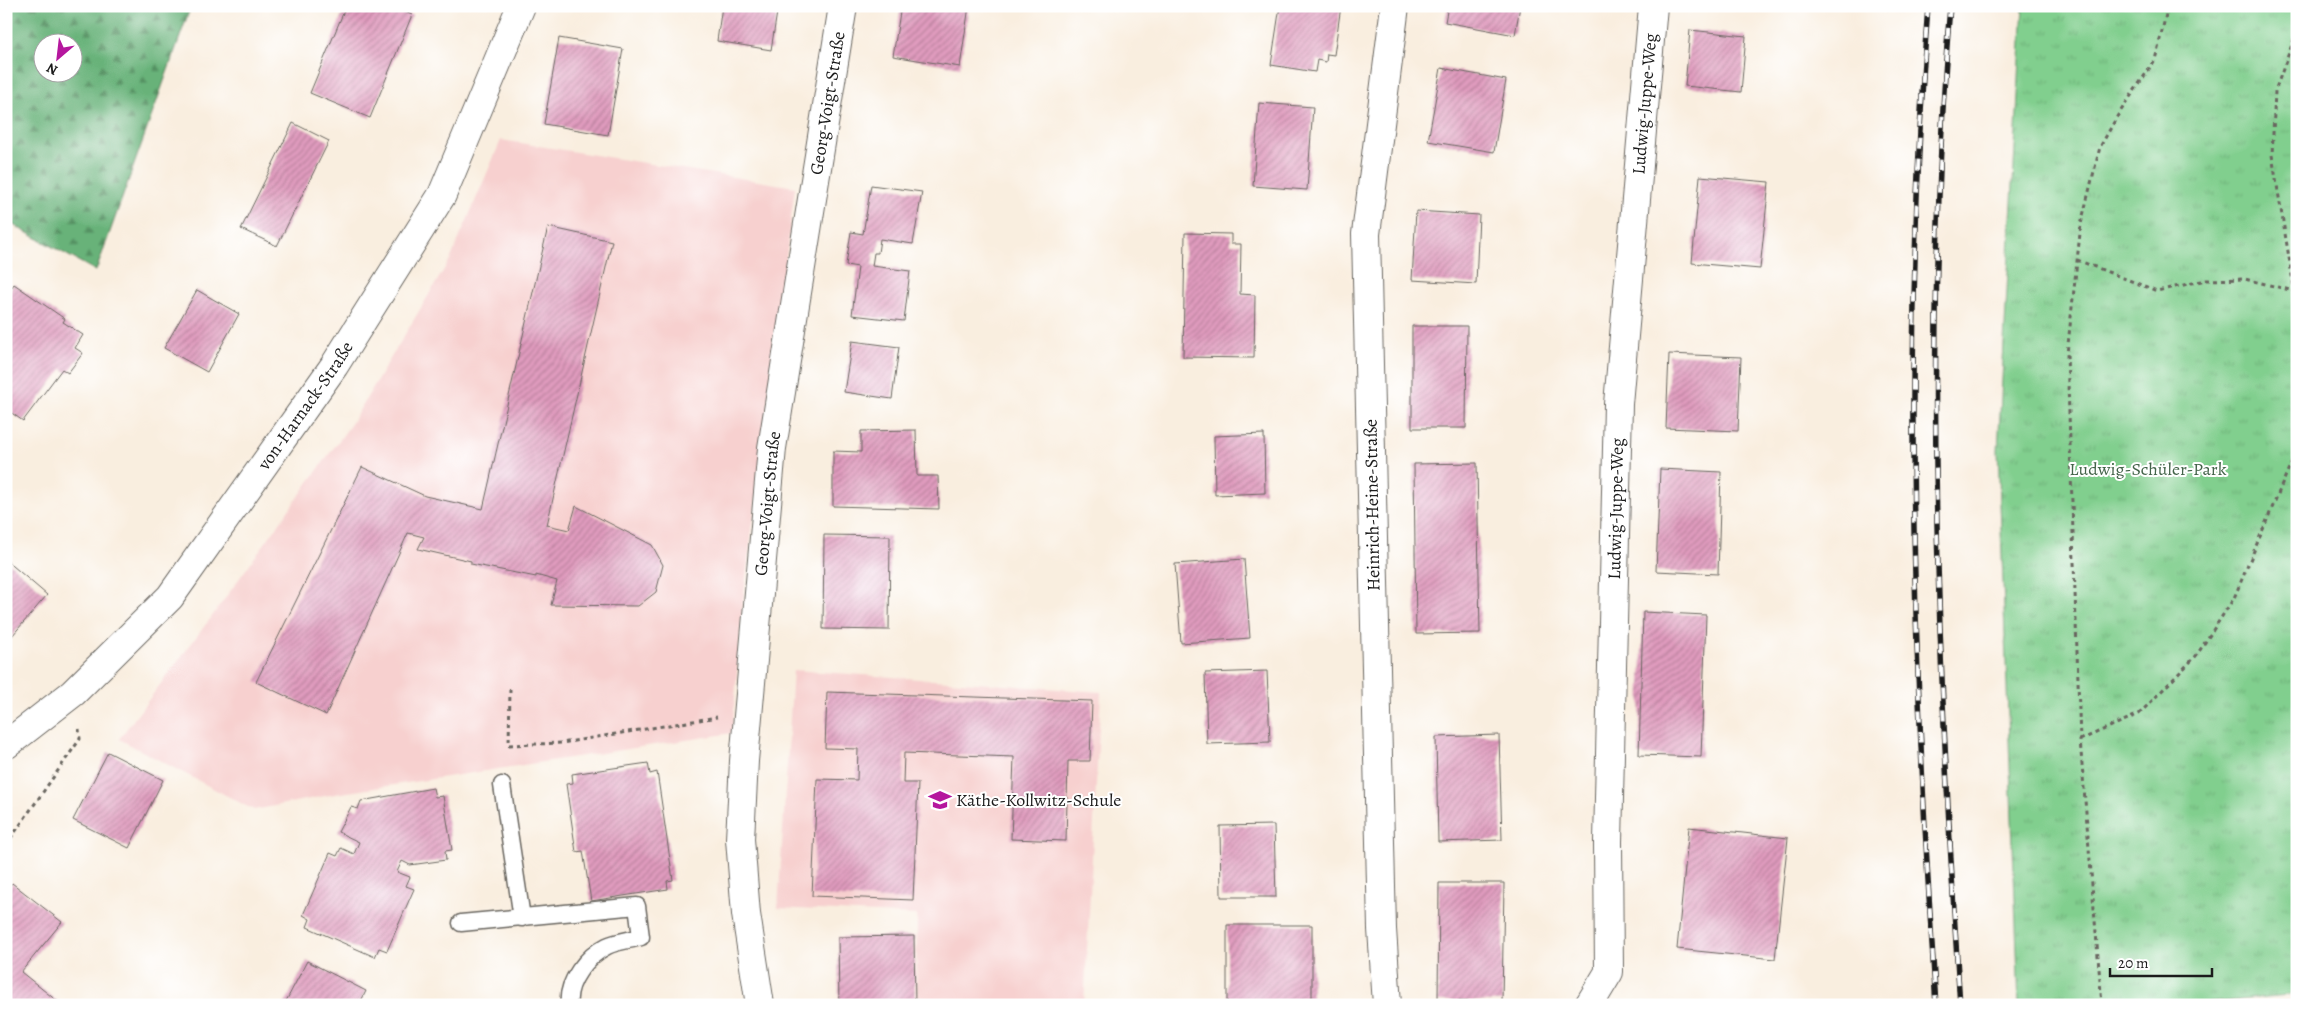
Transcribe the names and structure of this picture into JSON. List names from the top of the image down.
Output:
{
  "streets": {
    "street": [
      "Georg-Voigt-Straße",
      "Ludwig-Juppe-Weg",
      "von-Harnack-Straße",
      "Heinrich-Heine-Straße"
    ]
  },
  "parks": ["Ludwig-Schüler-Park"],
  "places": {
    "school or university": ["Käthe-Kollwitz-Schule"]
  },
  "scale_bar": "20 m",
  "north": "bottom left"
}
